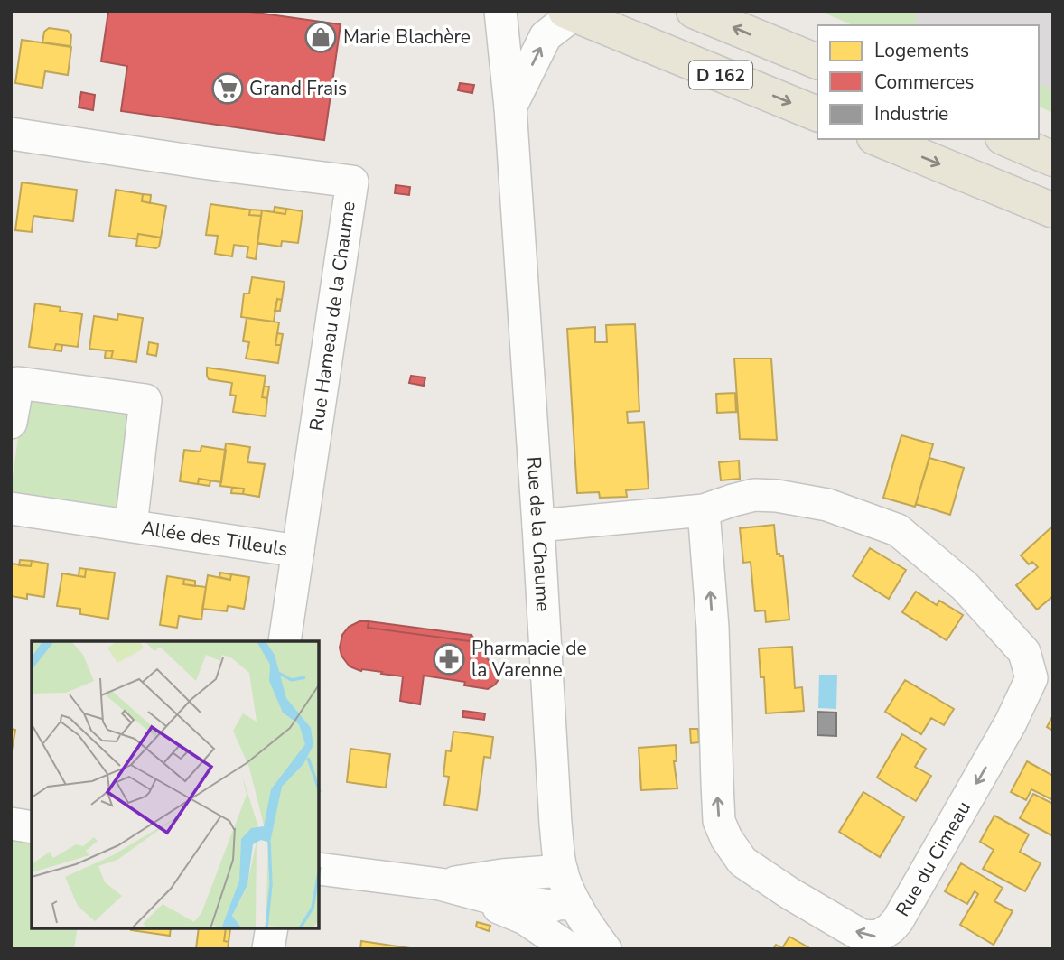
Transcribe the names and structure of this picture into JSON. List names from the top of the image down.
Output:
{
  "streets": {
    "main road": ["D 162"],
    "street": [
      "Rue Hameau de la Chaume",
      "Rue de la Chaume",
      "Allée des Tilleuls",
      "Rue du Cimeau"
    ]
  },
  "crossings": [
    ["Rue Hameau de la Chaume", "Allée des Tilleuls"],
    ["Rue de la Chaume", "Rue du Cimeau"]
  ],
  "places": {
    "shop": ["Marie Blachère"],
    "supermarket": ["Grand Frais"],
    "pharmacy": ["Pharmacie de la Varenne"]
  },
  "legend": ["Logements", "Commerces", "Industrie"]
}
